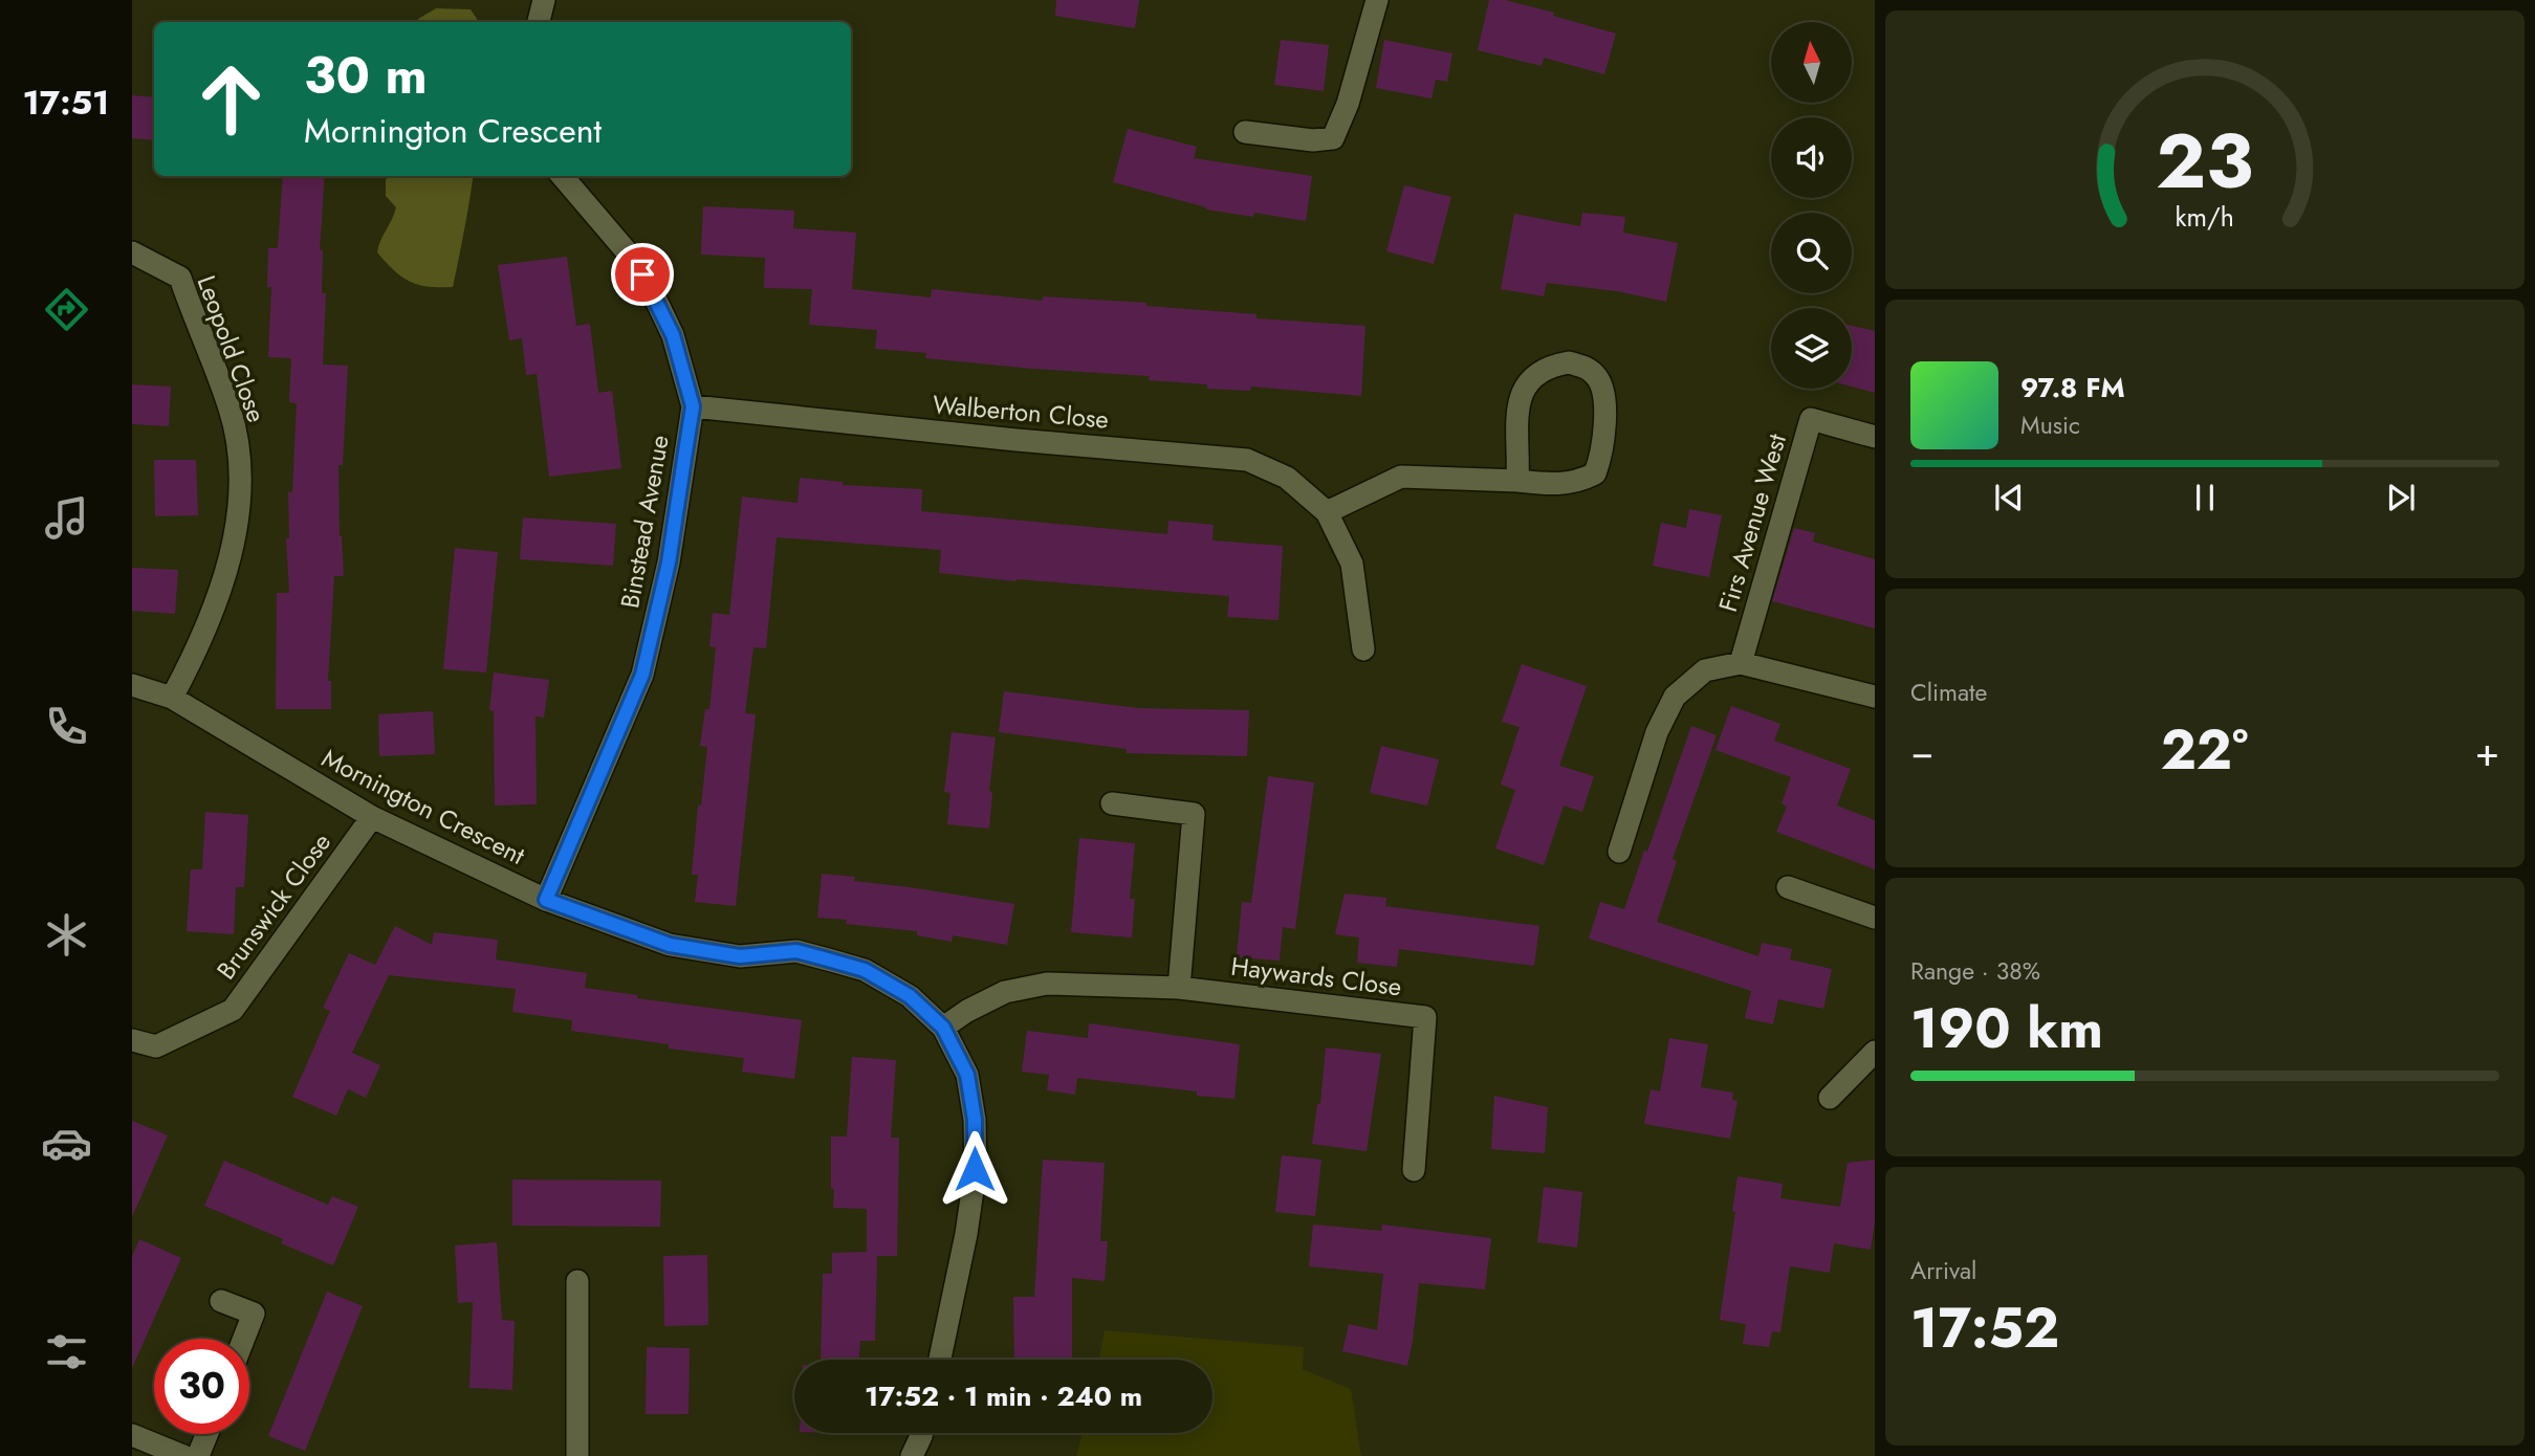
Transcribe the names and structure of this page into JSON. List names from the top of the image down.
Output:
{
  "streets": {
    "street": [
      "Leopold Close",
      "Walberton Close",
      "Binstead Avenue",
      "Firs Avenue West",
      "Mornington Crescent",
      "Brunswick Close",
      "Haywards Close"
    ]
  },
  "crossings": [
    ["Leopold Close", "Mornington Crescent"],
    ["Walberton Close", "Binstead Avenue"],
    ["Binstead Avenue", "Mornington Crescent"],
    ["Mornington Crescent", "Brunswick Close"],
    ["Mornington Crescent", "Haywards Close"]
  ],
  "north": "top",
  "page": {
    "tabs": "17:51",
    "turn": ["30 m", "Mornington Crescent"],
    "song": ["97.8 FM", "Music"],
    "tile": [
      "Climate",
      ["Range · 38%", "190 km"],
      ["Arrival", "17:52"]
    ],
    "heat": ["−", "22°", "+"],
    "limit": "30",
    "trip": "17:52 · 1 min · 240 m",
    "gauge": ["23", "km/h"]
  }
}
